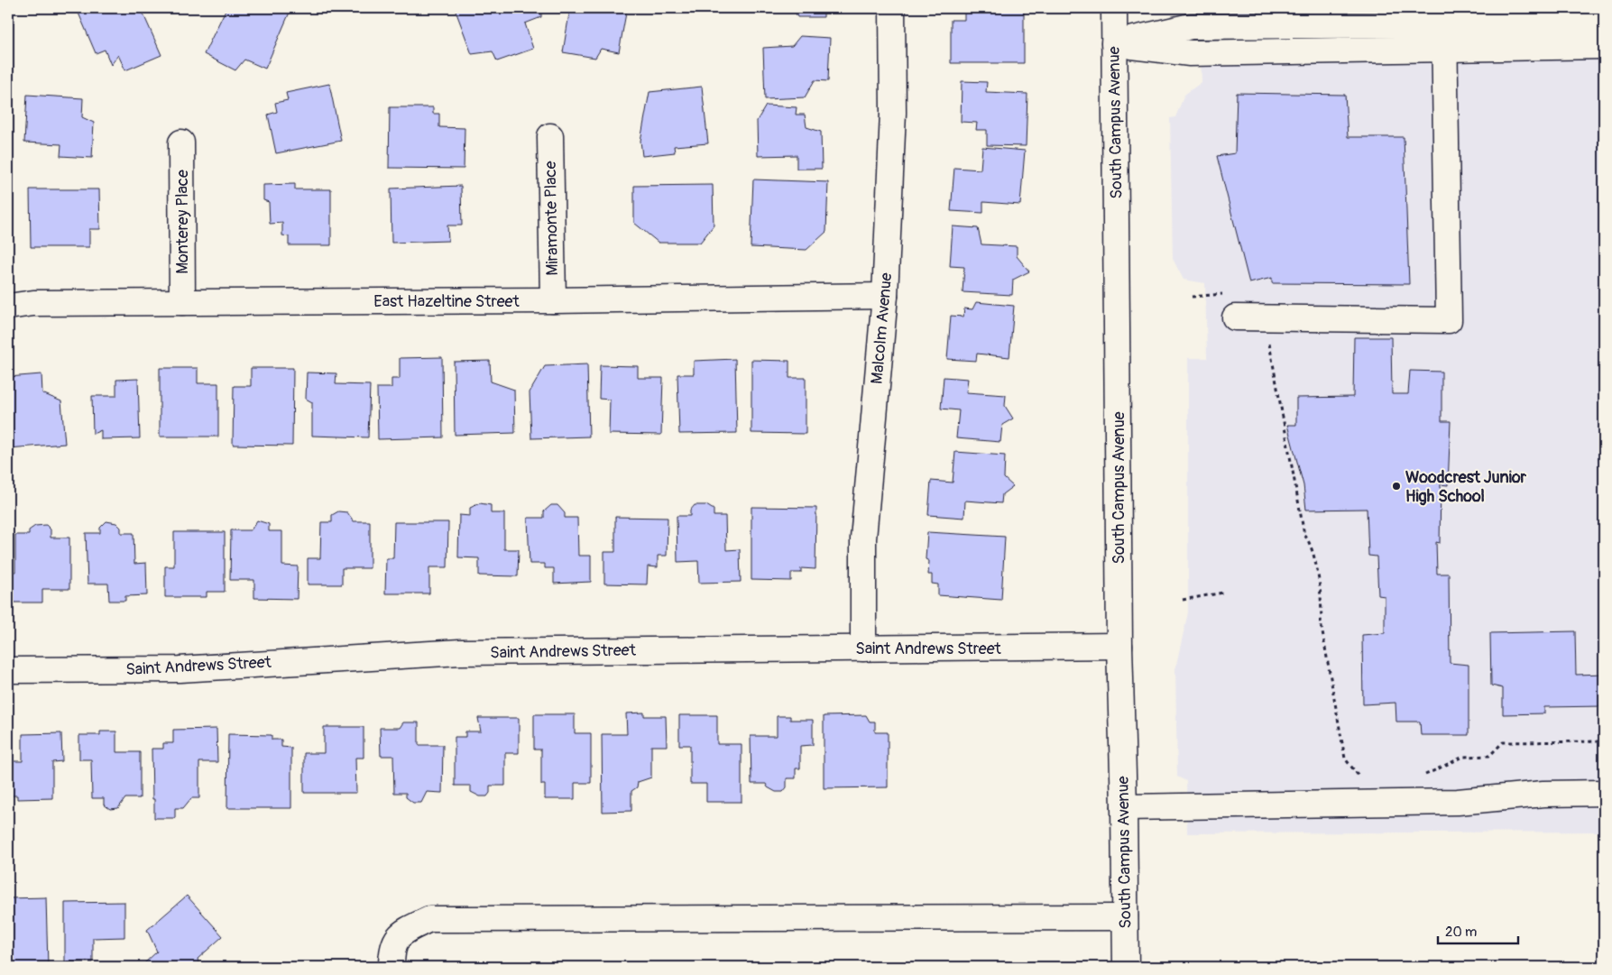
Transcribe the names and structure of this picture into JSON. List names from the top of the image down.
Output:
{
  "streets": {
    "street": [
      "South Campus Avenue",
      "Miramonte Place",
      "Monterey Place",
      "East Hazeltine Street",
      "Malcolm Avenue",
      "Saint Andrews Street"
    ]
  },
  "crossings": [
    ["South Campus Avenue", "Saint Andrews Street"],
    ["Miramonte Place", "East Hazeltine Street"],
    ["Monterey Place", "East Hazeltine Street"],
    ["East Hazeltine Street", "Malcolm Avenue"],
    ["Malcolm Avenue", "Saint Andrews Street"]
  ],
  "places": ["Woodcrest Junior High School"],
  "scale_bar": "20 m"
}
